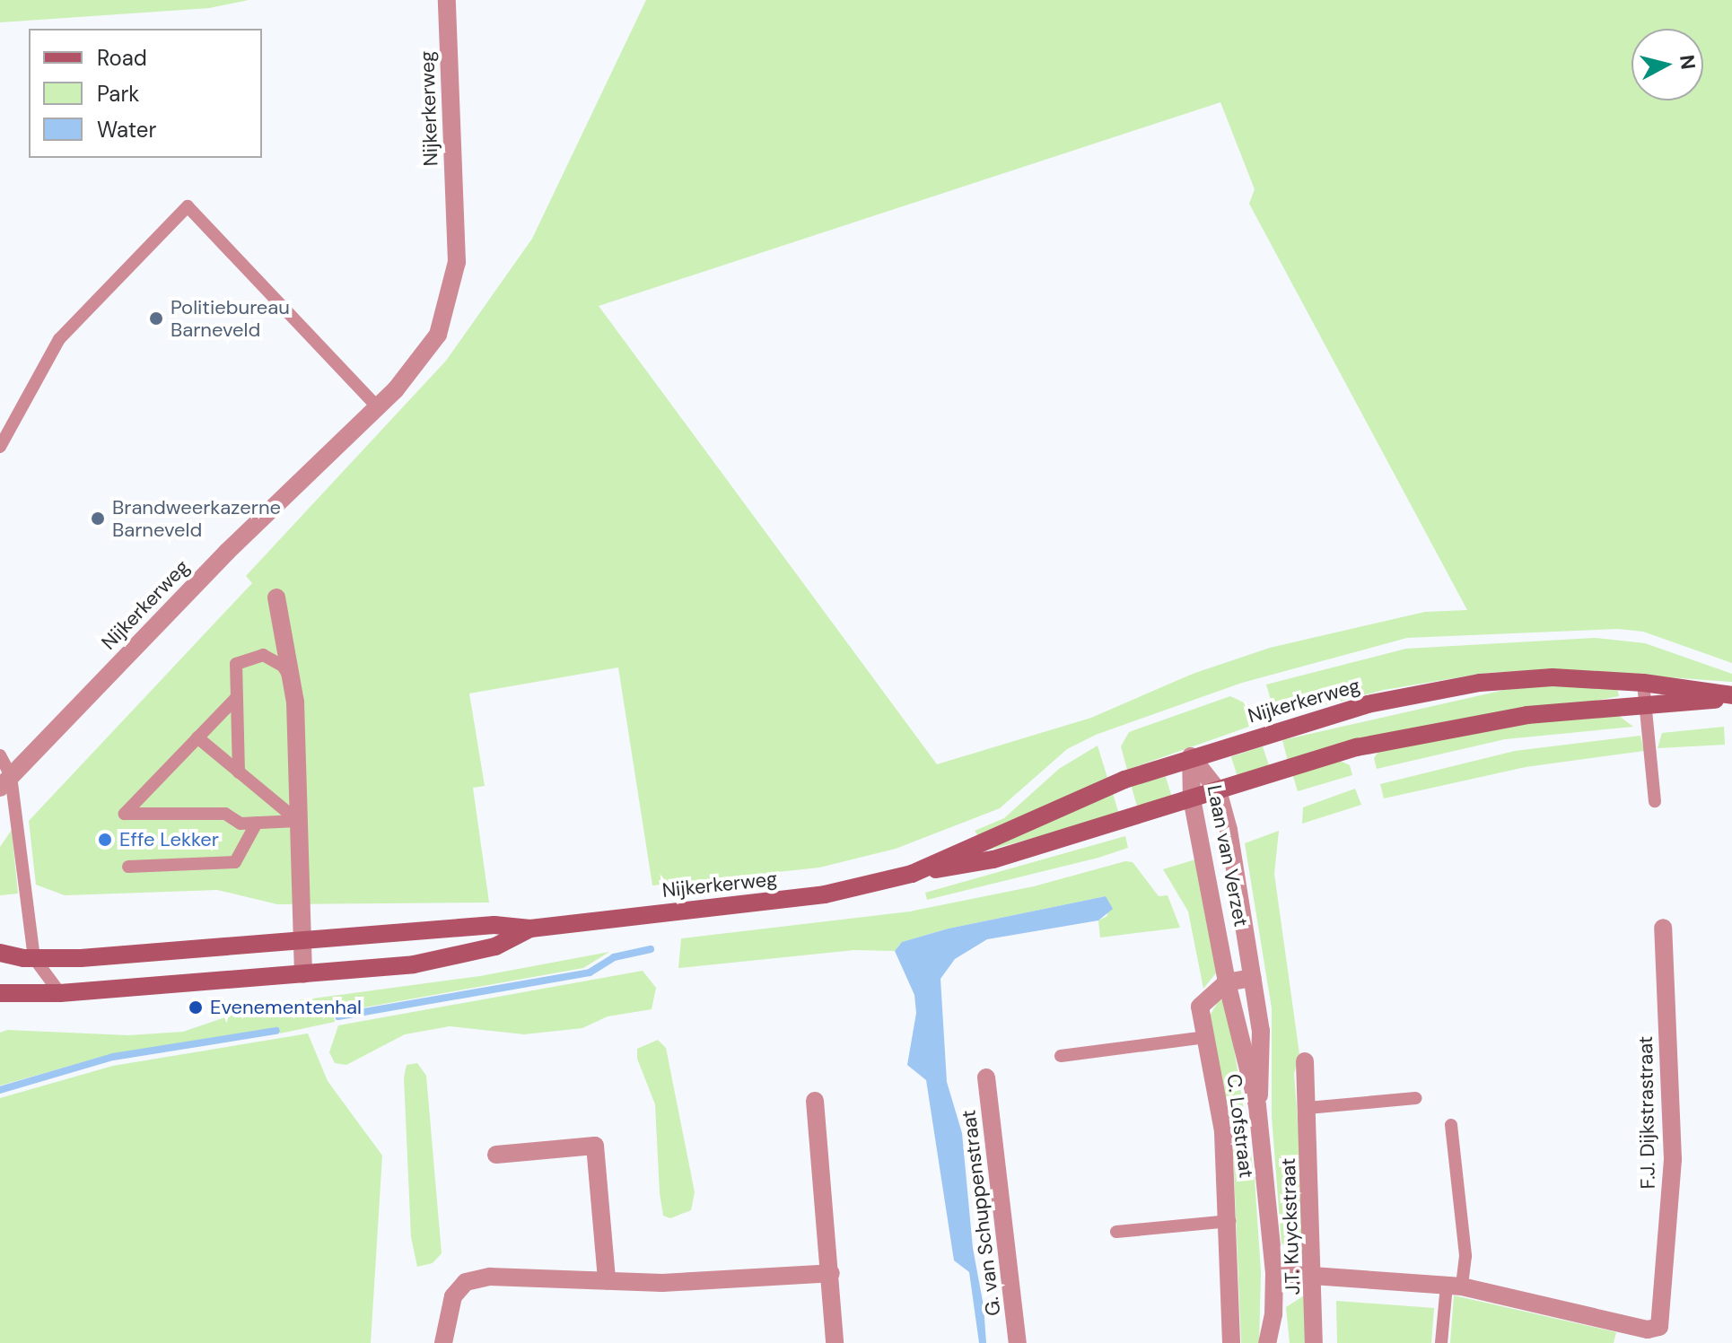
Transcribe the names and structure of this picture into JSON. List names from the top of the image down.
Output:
{
  "streets": {
    "street": [
      "Nijkerkerweg",
      "Laan van Verzet",
      "F.J. Dijkstrastraat",
      "C. Lofstraat",
      "G. van Schuppenstraat",
      "J.T. Kuyckstraat"
    ]
  },
  "crossings": [
    ["Nijkerkerweg", "Laan van Verzet"],
    ["Laan van Verzet", "C. Lofstraat"]
  ],
  "places": [
    "Politiebureau Barneveld",
    "Brandweerkazerne Barneveld",
    "Effe Lekker",
    "Evenementenhal"
  ],
  "legend": ["Road", "Park", "Water"],
  "north": "right"
}
